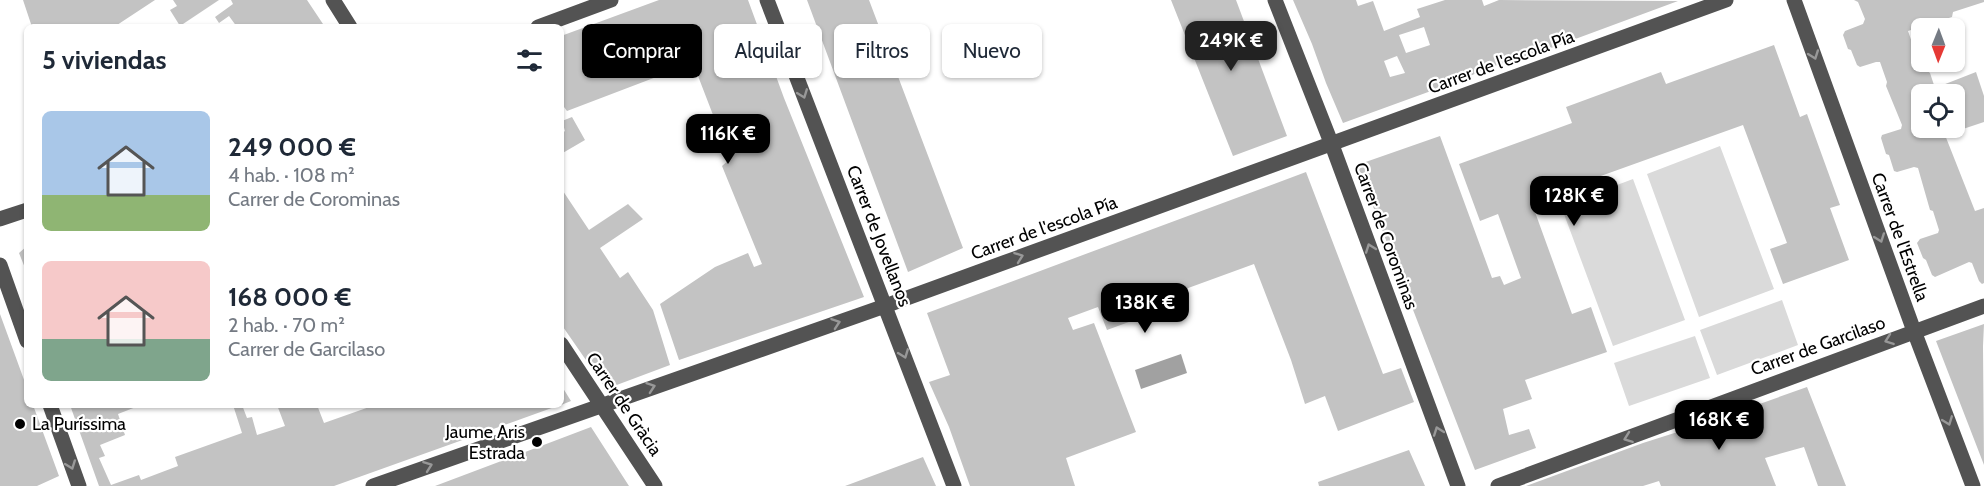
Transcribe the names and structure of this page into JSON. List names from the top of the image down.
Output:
{
  "streets": {
    "street": [
      "Carrer de l'escola Pía",
      "Carrer de Jovellanos",
      "Carrer de Corominas",
      "Carrer de l'Estrella",
      "Carrer de Garcilaso",
      "Carrer de Gràcia"
    ]
  },
  "crossings": [
    ["Carrer de l'escola Pía", "Carrer de Jovellanos"],
    ["Carrer de l'escola Pía", "Carrer de Corominas"],
    ["Carrer de l'escola Pía", "Carrer de Gràcia"],
    ["Carrer de l'Estrella", "Carrer de Garcilaso"]
  ],
  "one_way": [
    "Carrer de l'escola Pía",
    "Carrer de Jovellanos",
    "Carrer de Corominas",
    "Carrer de l'Estrella",
    "Carrer de Garcilaso"
  ],
  "places": ["La Puríssima", "Jaume Aris Estrada"],
  "north": "bottom",
  "page": {
    "price": [
      "249K €",
      "116K €",
      "128K €",
      "138K €",
      "168K €"
    ],
    "chip": [
      "Comprar",
      "Alquilar",
      "Filtros",
      "Nuevo"
    ],
    "heading": "5 viviendas",
    "list": [
      {
        "name": "249 000 €",
        "note": "4 hab. · 108 m² · Carrer de Corominas"
      },
      {
        "name": "168 000 €",
        "note": "2 hab. · 70 m² · Carrer de Garcilaso"
      }
    ]
  }
}
